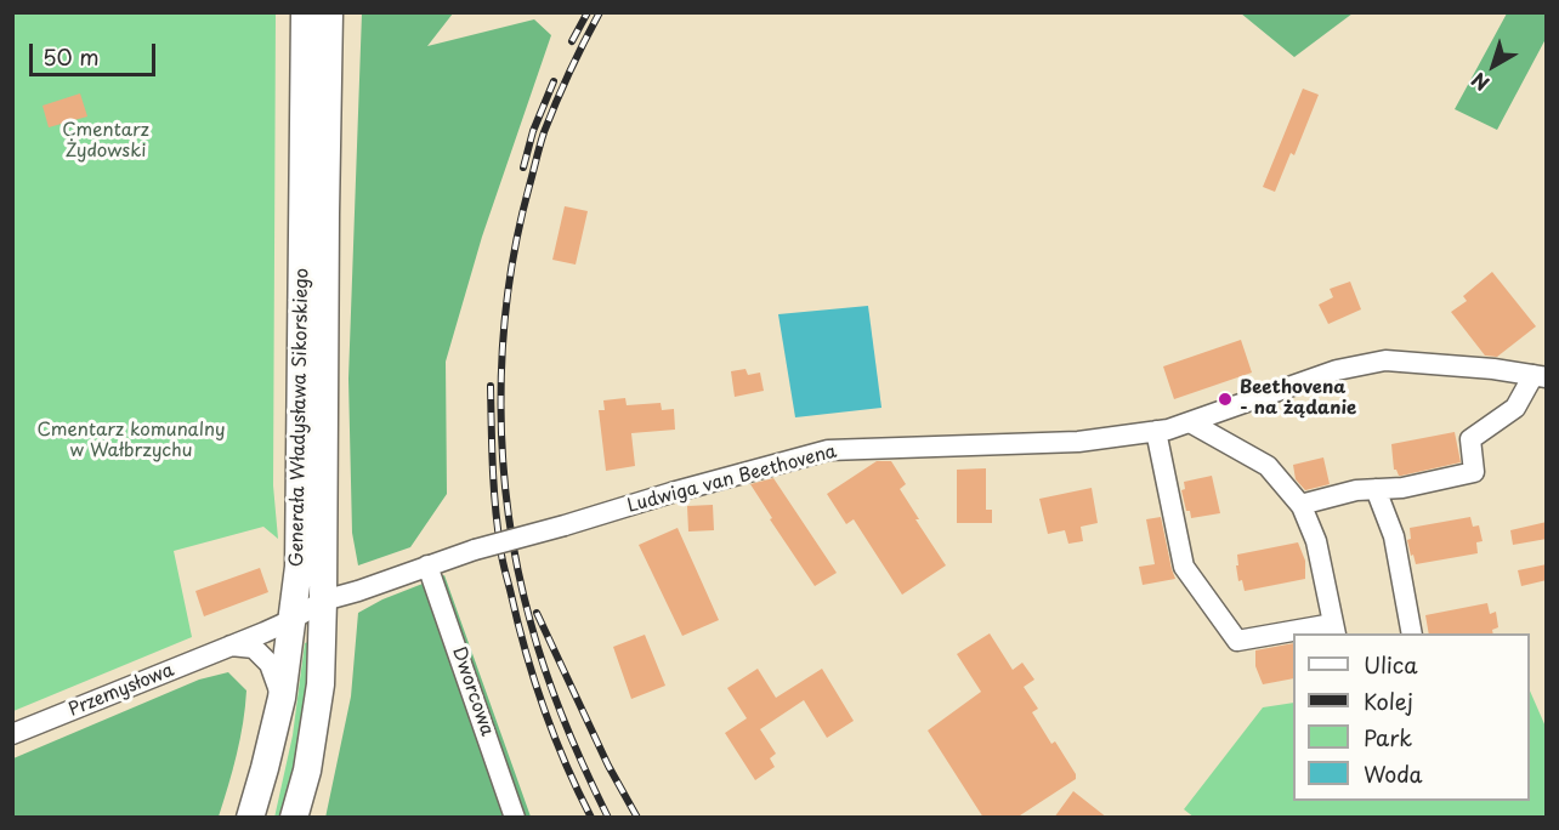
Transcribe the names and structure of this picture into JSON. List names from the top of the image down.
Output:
{
  "streets": {
    "main road": ["Generała Władysława Sikorskiego"],
    "street": ["Ludwiga van Beethovena", "Przemysłowa", "Dworcowa"]
  },
  "crossings": [
    ["Generała Władysława Sikorskiego", "Ludwiga van Beethovena"],
    ["Generała Władysława Sikorskiego", "Przemysłowa"],
    ["Ludwiga van Beethovena", "Przemysłowa"],
    ["Ludwiga van Beethovena", "Dworcowa"]
  ],
  "parks": ["Cmentarz Żydowski", "Cmentarz komunalny w Wałbrzychu"],
  "places": ["Beethovena - na żądanie"],
  "legend": [
    "Ulica",
    "Kolej",
    "Park",
    "Woda"
  ],
  "scale_bar": "50 m",
  "north": "bottom left"
}
